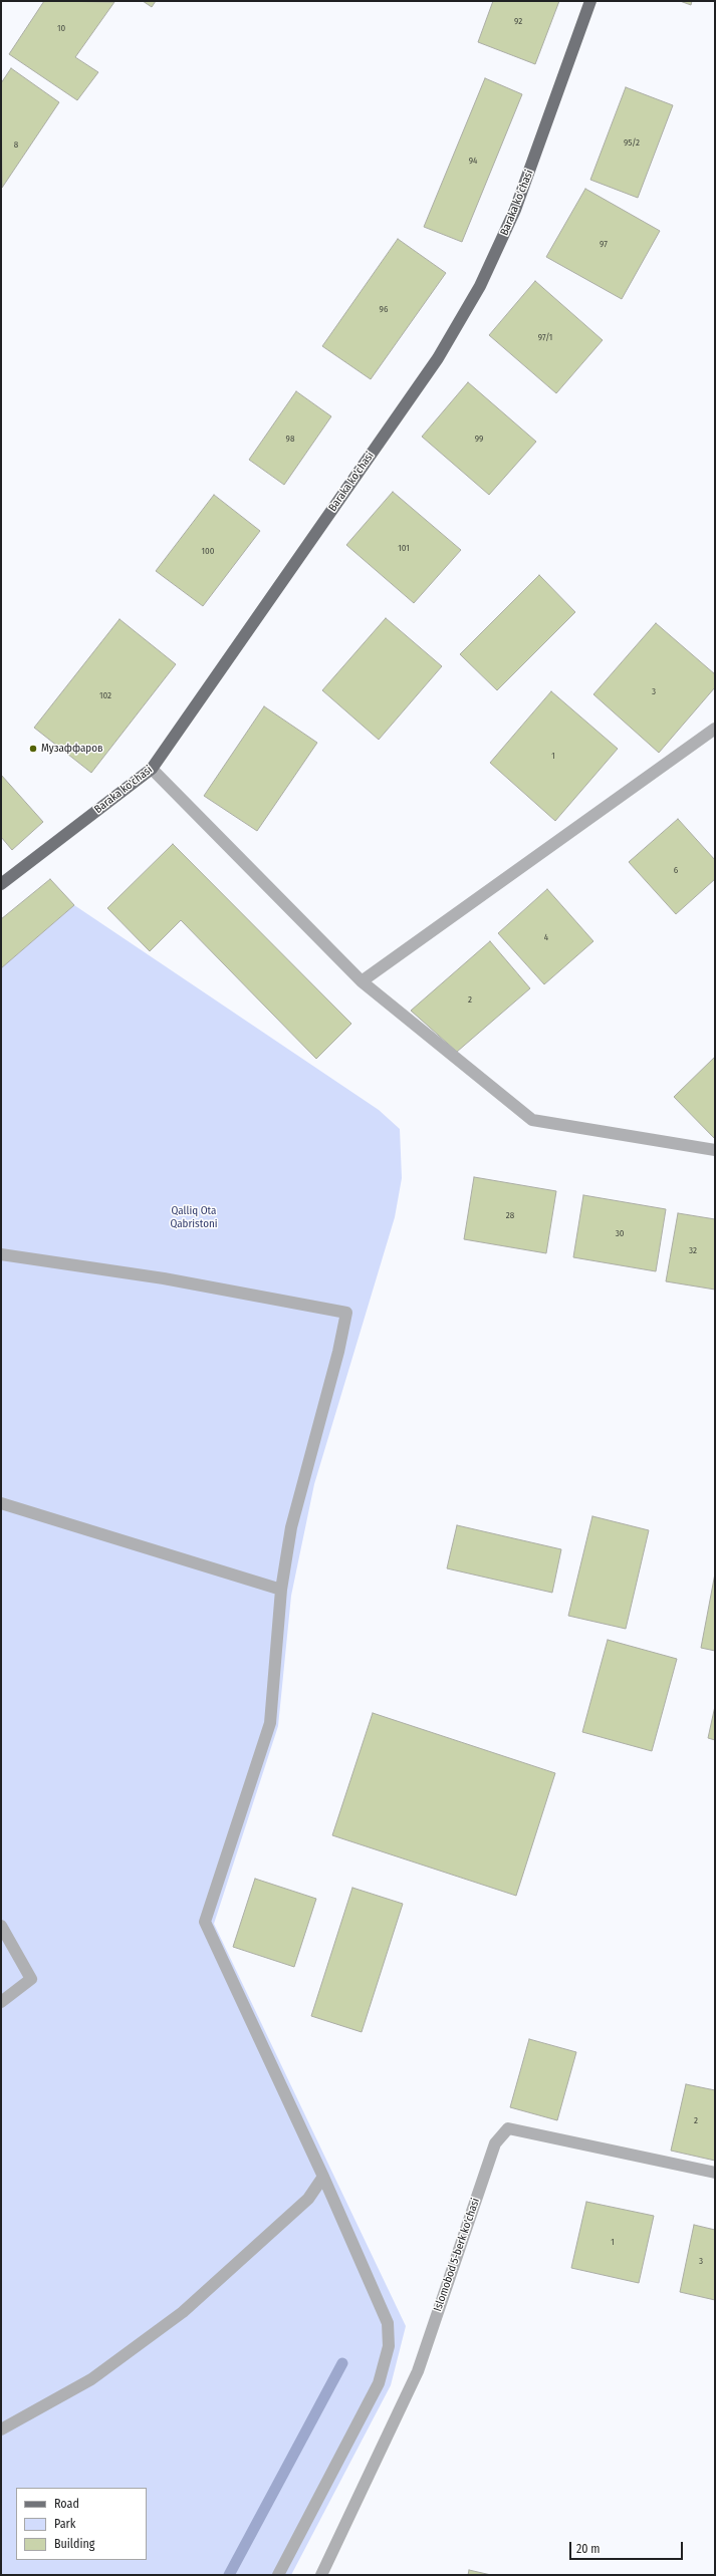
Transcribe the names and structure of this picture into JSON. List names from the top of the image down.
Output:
{
  "streets": {
    "main road": ["Baraka ko'chasi"],
    "street": ["Islomobod 5-berk ko'chasi"]
  },
  "parks": ["Qalliq Ota Qabristoni"],
  "places": ["Музаффаров"],
  "house_numbers": [
    "92",
    "10",
    "95/2",
    "8",
    "94",
    "97",
    "96",
    "97/1",
    "98",
    "99",
    "101",
    "100",
    "3",
    "102",
    "1",
    "6",
    "4",
    "2",
    "28",
    "30",
    "32",
    "2",
    "1",
    "3"
  ],
  "legend": ["Road", "Park", "Building"],
  "scale_bar": "20 m"
}
